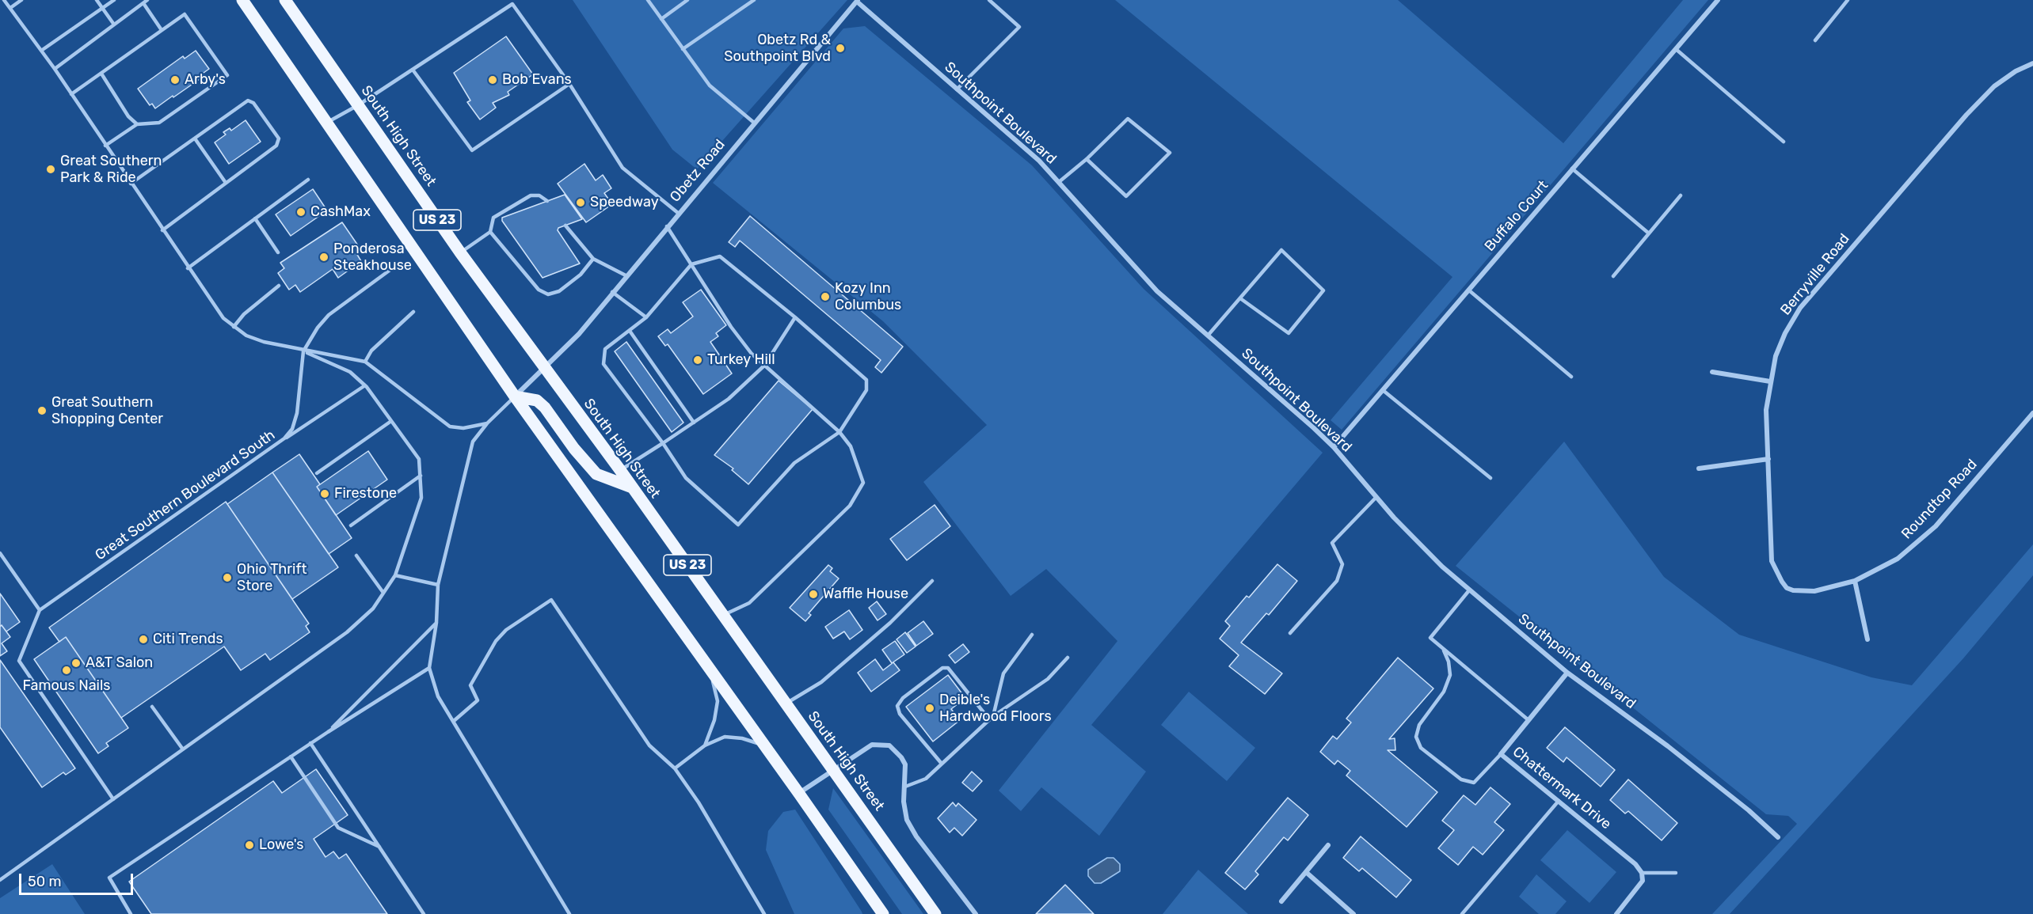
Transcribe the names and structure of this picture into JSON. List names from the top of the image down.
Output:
{
  "streets": {
    "main road": ["South High Street", "US 23"],
    "street": [
      "Southpoint Boulevard",
      "Obetz Road",
      "Buffalo Court",
      "Berryville Road",
      "Roundtop Road",
      "Chattermark Drive"
    ],
    "lane": ["Great Southern Boulevard South"]
  },
  "crossings": [
    ["Southpoint Boulevard", "Obetz Road"],
    ["Southpoint Boulevard", "Buffalo Court"],
    ["Southpoint Boulevard", "Chattermark Drive"],
    ["South High Street", "Obetz Road"],
    ["Obetz Road", "US 23"],
    ["Berryville Road", "Roundtop Road"]
  ],
  "places": [
    "Obetz Rd & Southpoint Blvd",
    "Arby's",
    "Bob Evans",
    "Great Southern Park & Ride",
    "Speedway",
    "CashMax",
    "Ponderosa Steakhouse",
    "Kozy Inn Columbus",
    "Turkey Hill",
    "Great Southern Shopping Center",
    "Firestone",
    "Ohio Thrift Store",
    "Waffle House",
    "Citi Trends",
    "A&T Salon",
    "Famous Nails",
    "Deible's Hardwood Floors",
    "Lowe's"
  ],
  "scale_bar": "50 m"
}
